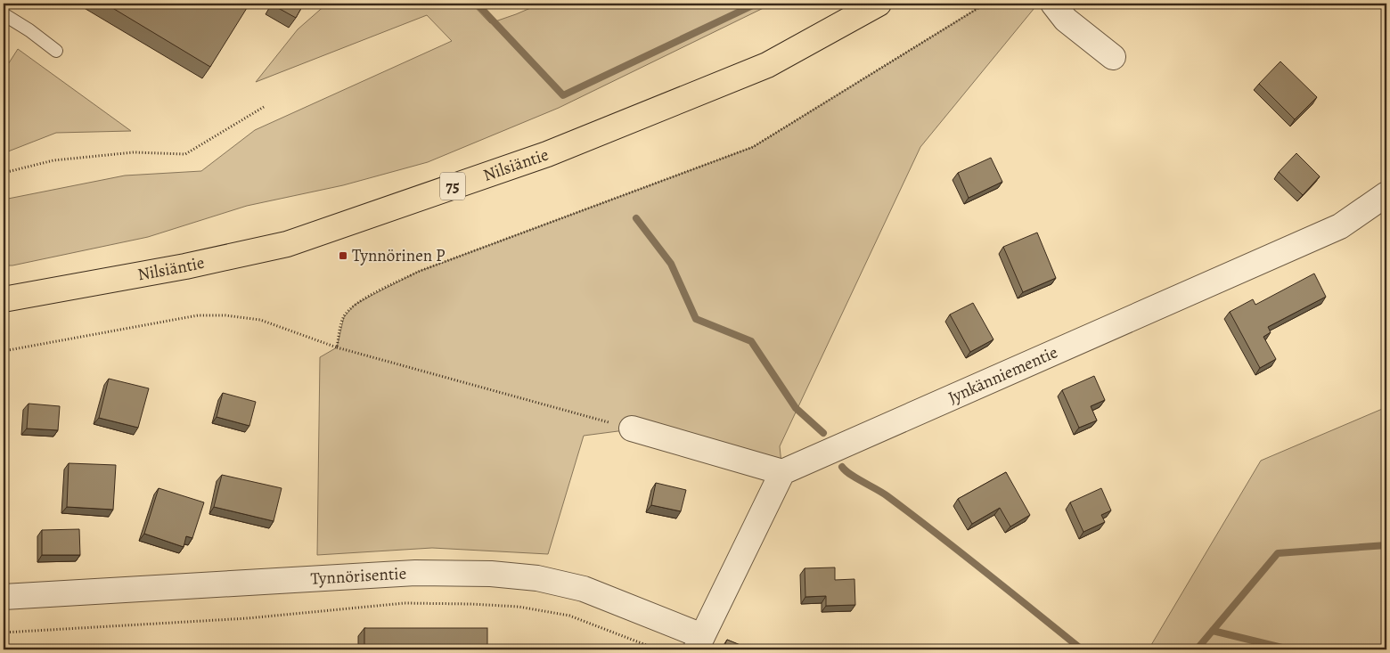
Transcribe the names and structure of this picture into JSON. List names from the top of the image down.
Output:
{
  "streets": {
    "main road": ["Nilsiäntie", "75"],
    "street": ["Jynkänniementie", "Tynnörisentie"]
  },
  "places": {
    "transit": ["Tynnörinen P"]
  }
}
